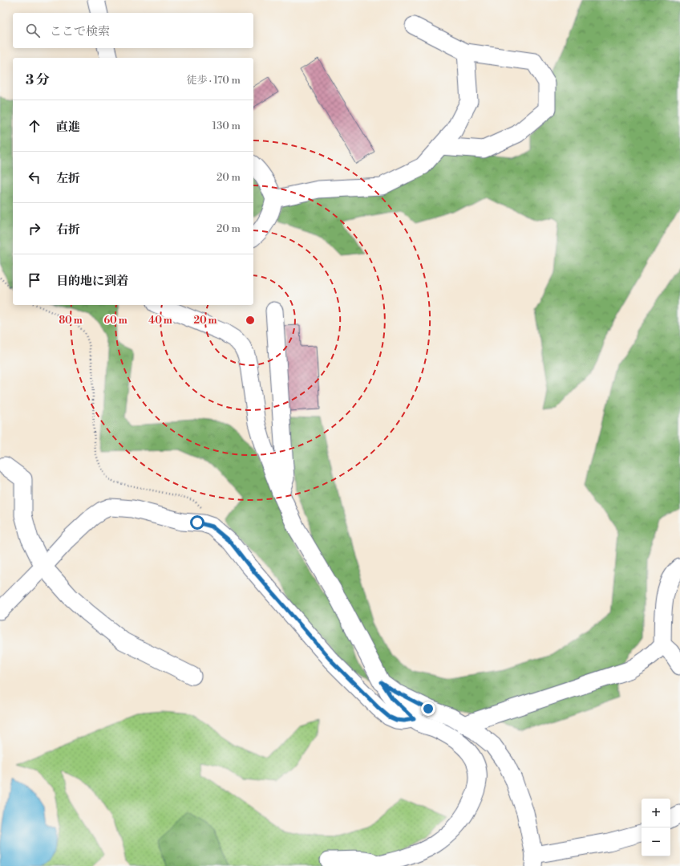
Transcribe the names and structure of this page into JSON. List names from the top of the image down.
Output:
{
  "page": {
    "search": "ここで検索",
    "heading": ["3 分", "徒歩 · 170 m"],
    "list": [
      ["直進", "130 m"],
      ["左折", "20 m"],
      ["右折", "20 m"],
      "目的地に到着"
    ],
    "map_buttons": ["+", "−"]
  },
  "rings": [
    "80 m",
    "60 m",
    "40 m",
    "20 m"
  ]
}
